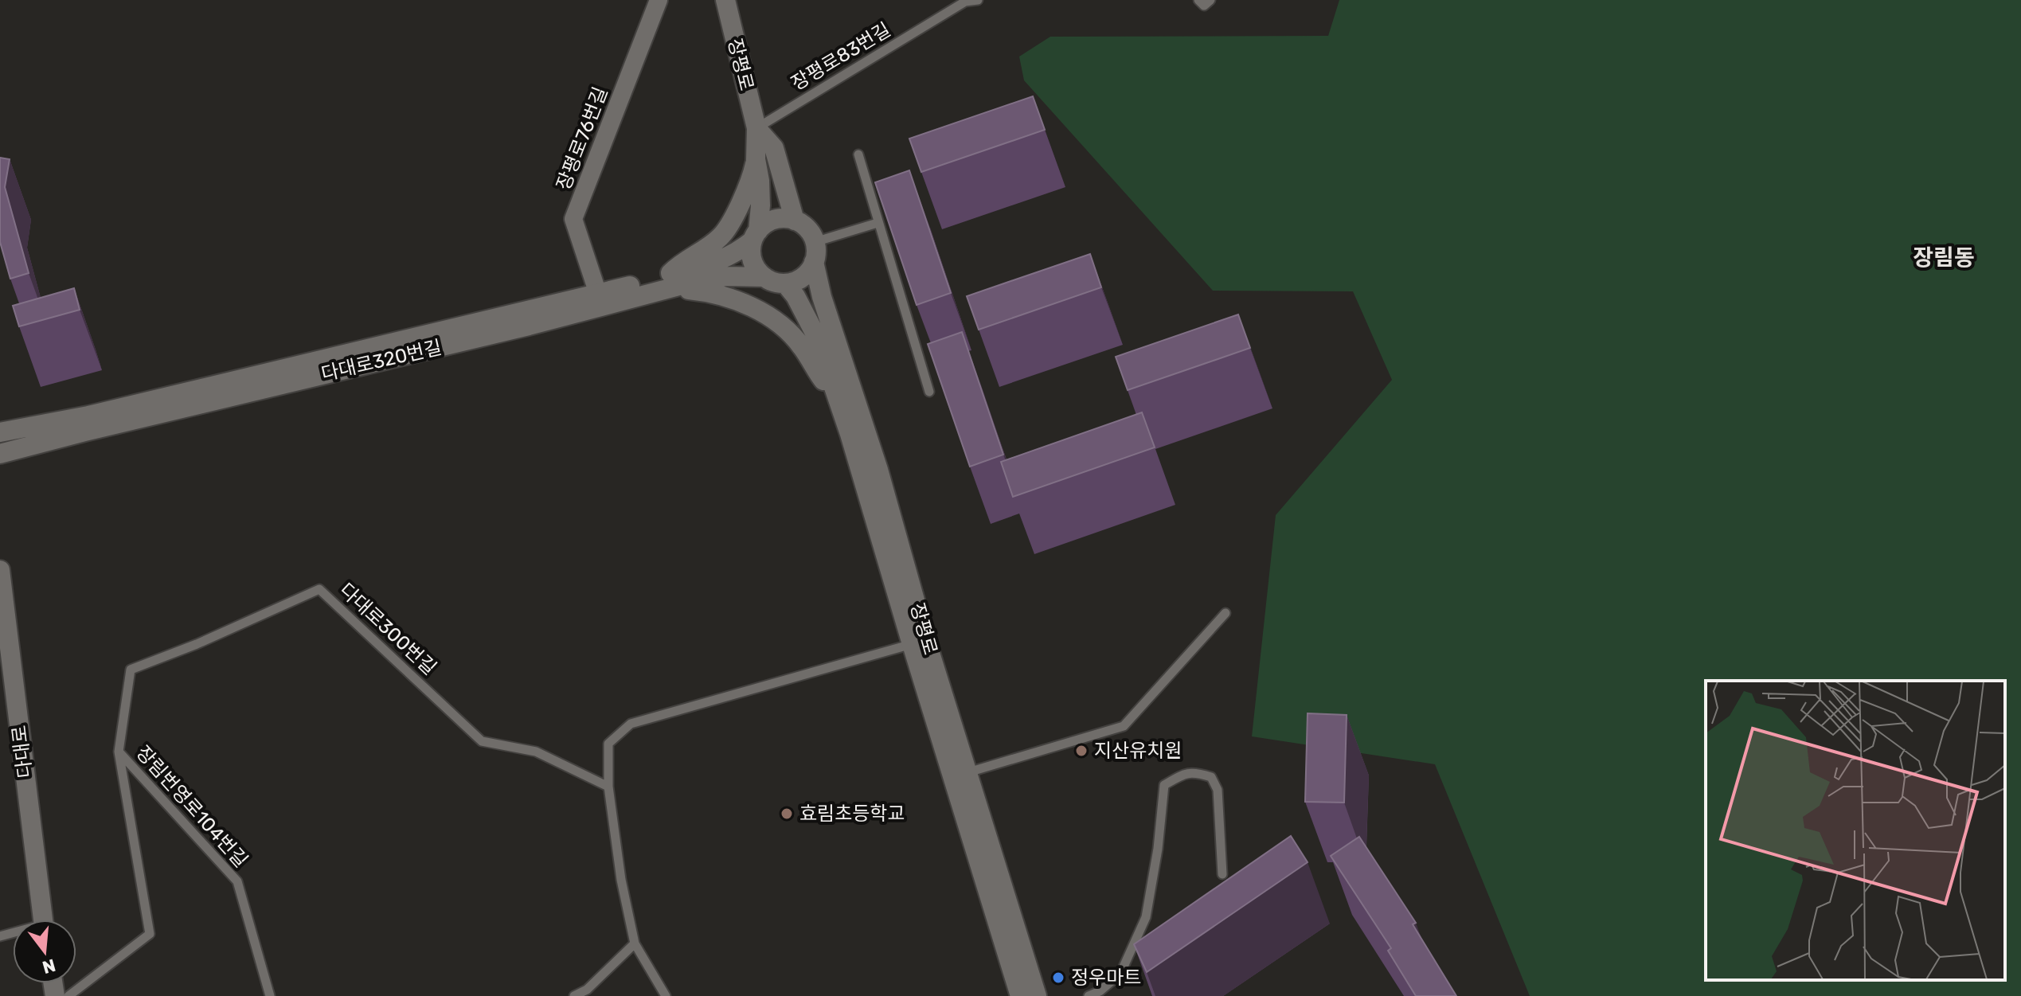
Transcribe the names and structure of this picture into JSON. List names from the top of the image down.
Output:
{
  "streets": {
    "street": [
      "장평로",
      "장평로76번길",
      "다대로320번길",
      "다대로"
    ],
    "lane": ["장평로83번길", "다대로300번길", "장림번영로104번길"]
  },
  "crossings": [
    ["장평로83번길", "장평로"],
    ["장평로", "다대로320번길"],
    ["장평로76번길", "다대로320번길"],
    ["다대로300번길", "장림번영로104번길"]
  ],
  "districts": ["장림동"],
  "places": ["지산유치원", "효림초등학교", "정우마트"],
  "north": "bottom"
}
